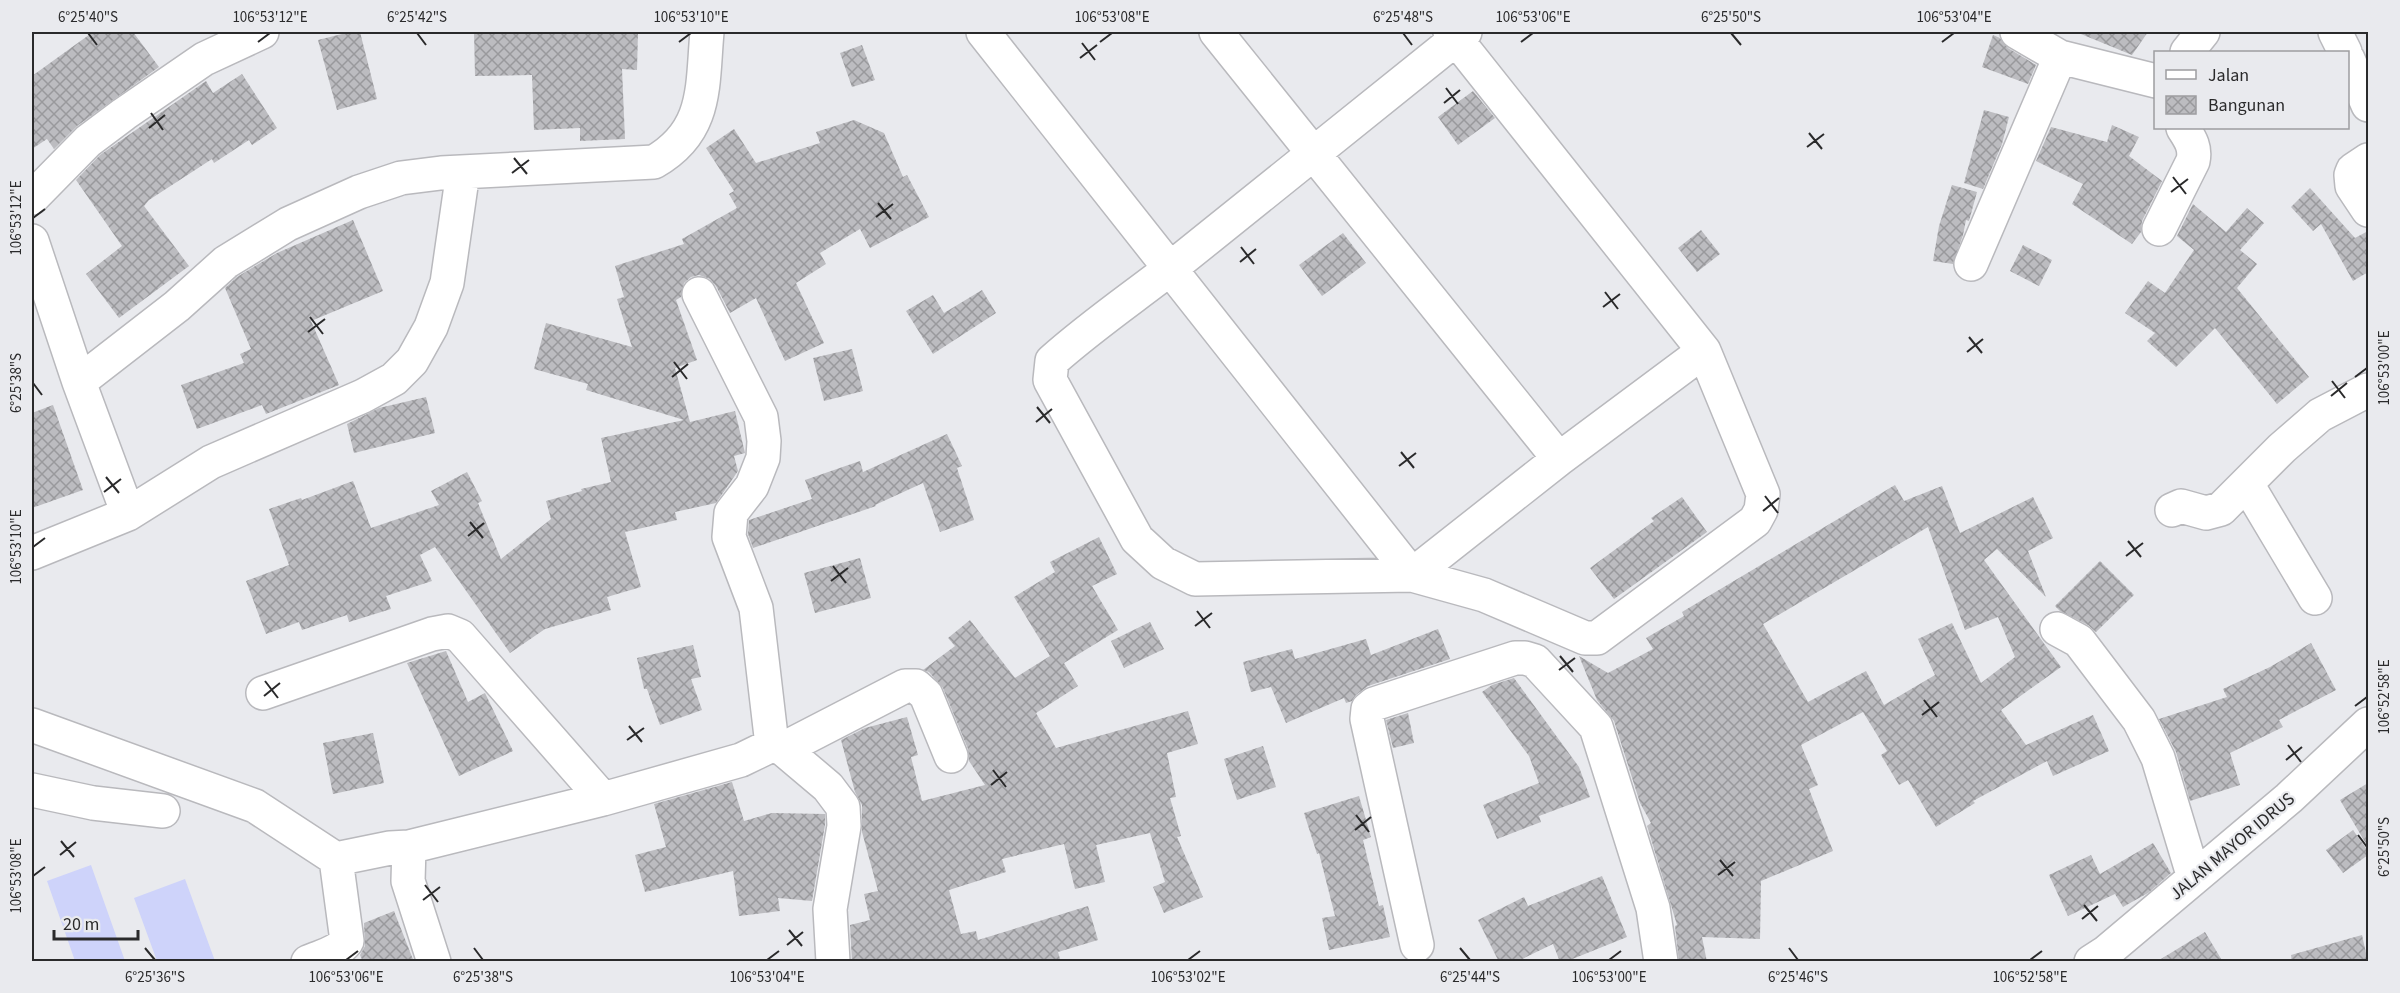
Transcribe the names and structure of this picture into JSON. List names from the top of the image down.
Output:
{
  "streets": {
    "street": ["JALAN MAYOR IDRUS"]
  },
  "legend": ["Jalan", "Bangunan"],
  "scale_bar": "20 m",
  "coordinates": [
    "6°25'40\"S",
    "106°53'12\"E",
    "6°25'42\"S",
    "106°53'10\"E",
    "106°53'08\"E",
    "6°25'48\"S",
    "106°53'06\"E",
    "6°25'50\"S",
    "106°53'04\"E",
    "106°53'00\"E",
    "6°25'38\"S",
    "106°52'58\"E",
    "6°25'36\"S",
    "106°53'02\"E",
    "6°25'44\"S",
    "6°25'46\"S"
  ]
}
